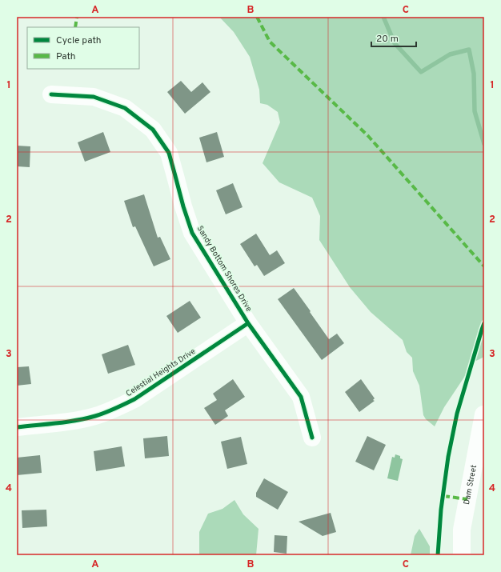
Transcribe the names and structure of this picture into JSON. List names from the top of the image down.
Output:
{
  "streets": {
    "street": ["Sandy Bottom Shores Drive", "Celestial Heights Drive", "Dam Street"]
  },
  "crossings": [
    ["Sandy Bottom Shores Drive", "Celestial Heights Drive"]
  ],
  "legend": ["Cycle path", "Path"],
  "scale_bar": "20 m",
  "grid": {
    "columns": ["A", "B", "C"],
    "rows": [
      "1",
      "2",
      "3",
      "4"
    ]
  }
}
